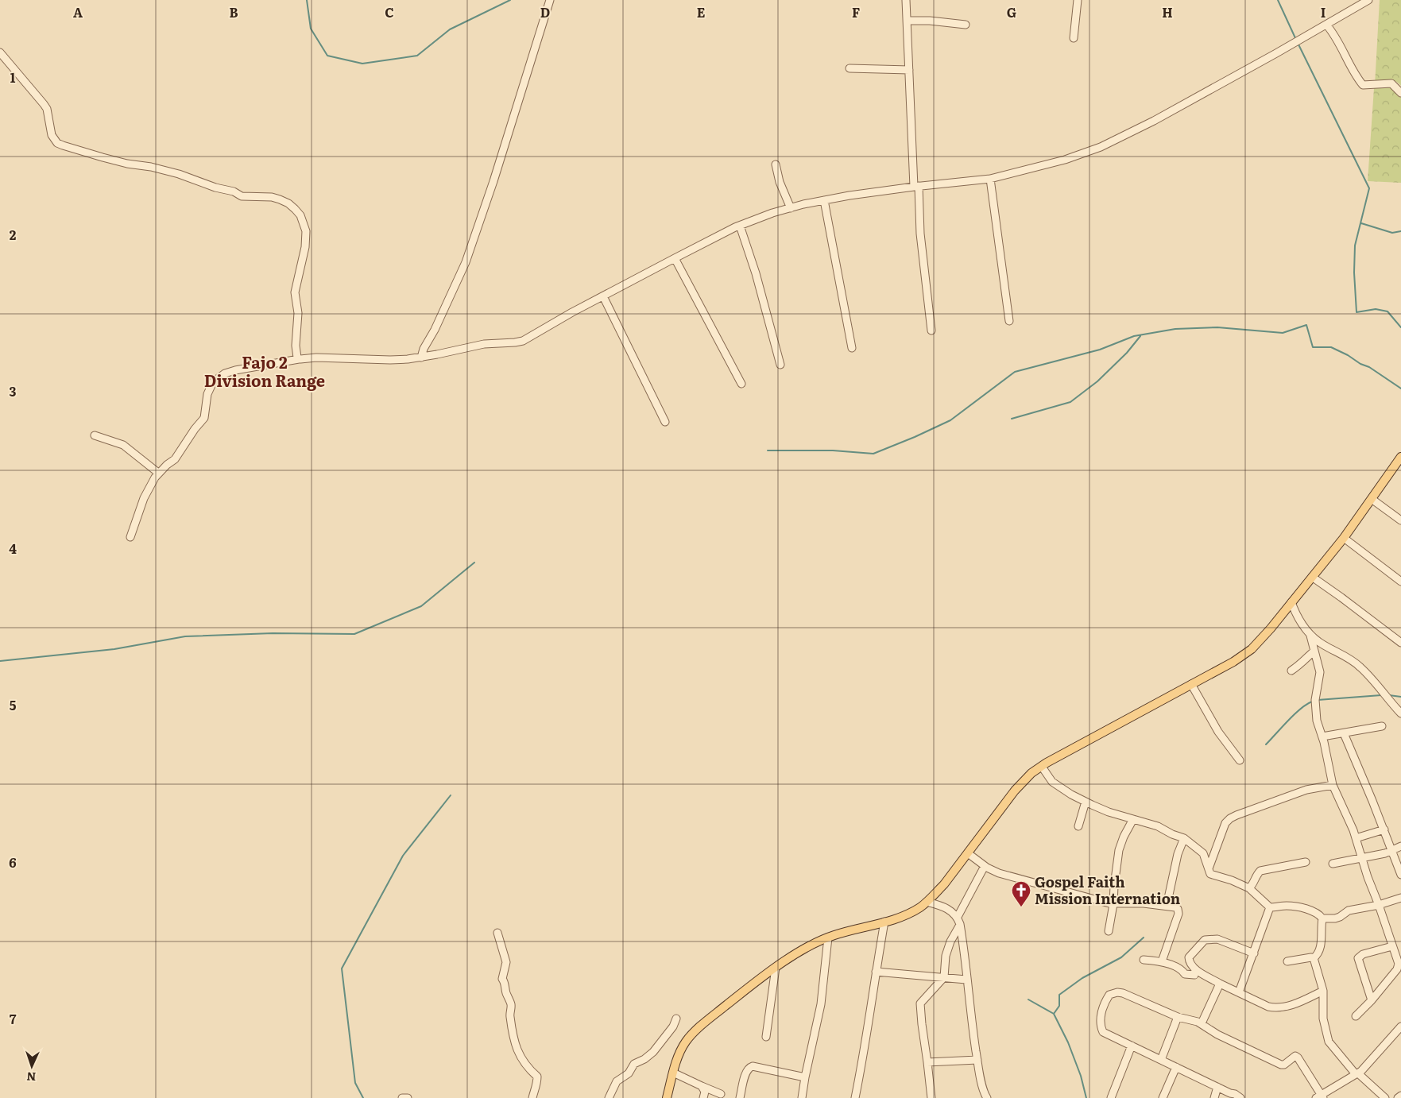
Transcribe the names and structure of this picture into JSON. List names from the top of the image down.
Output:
{
  "districts": ["Fajo 2 Division Range"],
  "places": {
    "church": ["Gospel Faith Mission Internation"]
  },
  "north": "bottom",
  "grid": {
    "columns": [
      "A",
      "B",
      "C",
      "D",
      "E",
      "F",
      "G",
      "H",
      "I"
    ],
    "rows": [
      "1",
      "2",
      "3",
      "4",
      "5",
      "6",
      "7"
    ]
  }
}
